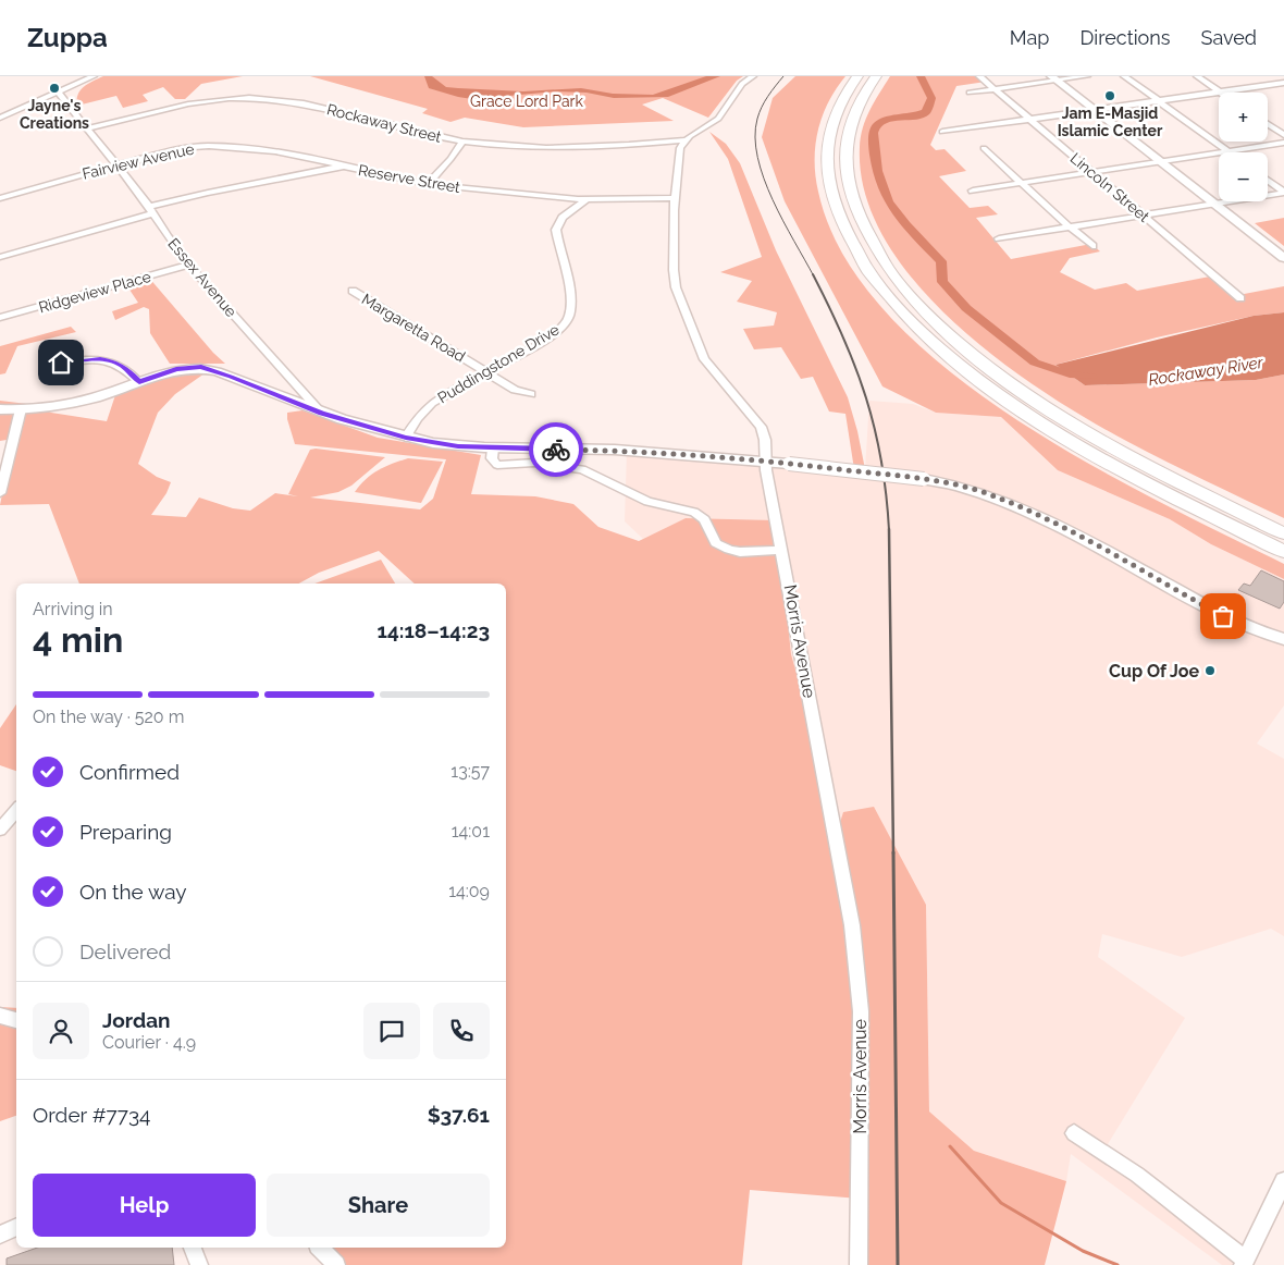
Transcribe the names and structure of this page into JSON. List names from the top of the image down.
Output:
{
  "streets": {
    "street": [
      "Rockaway Street",
      "Fairview Avenue",
      "Reserve Street",
      "Lincoln Street",
      "Essex Avenue",
      "Ridgeview Place",
      "Margaretta Road",
      "Puddingstone Drive",
      "Morris Avenue"
    ]
  },
  "crossings": [
    ["Rockaway Street", "Essex Avenue"],
    ["Rockaway Street", "Morris Avenue"],
    ["Fairview Avenue", "Reserve Street"],
    ["Fairview Avenue", "Essex Avenue"],
    ["Reserve Street", "Essex Avenue"],
    ["Reserve Street", "Puddingstone Drive"],
    ["Reserve Street", "Morris Avenue"],
    ["Essex Avenue", "Ridgeview Place"],
    ["Margaretta Road", "Puddingstone Drive"]
  ],
  "water": ["Rockaway River"],
  "parks": ["Grace Lord Park"],
  "places": ["Jayne's Creations", "Jam E-Masjid Islamic Center", "Cup Of Joe"],
  "page": {
    "header": "Zuppa",
    "nav": ["Map", "Directions", "Saved"],
    "map_buttons": ["+", "−"],
    "heading": ["4 min", "Arriving in", "14:18–14:23"],
    "panel": [
      "Jordan",
      "Courier · 4.9",
      "Order #7734",
      "$37.61"
    ],
    "bar": "On the way · 520 m",
    "list": [
      ["Confirmed", "13:57"],
      ["Preparing", "14:01"],
      ["On the way", "14:09"],
      "Delivered"
    ],
    "buttons": ["Help", "Share"]
  }
}
